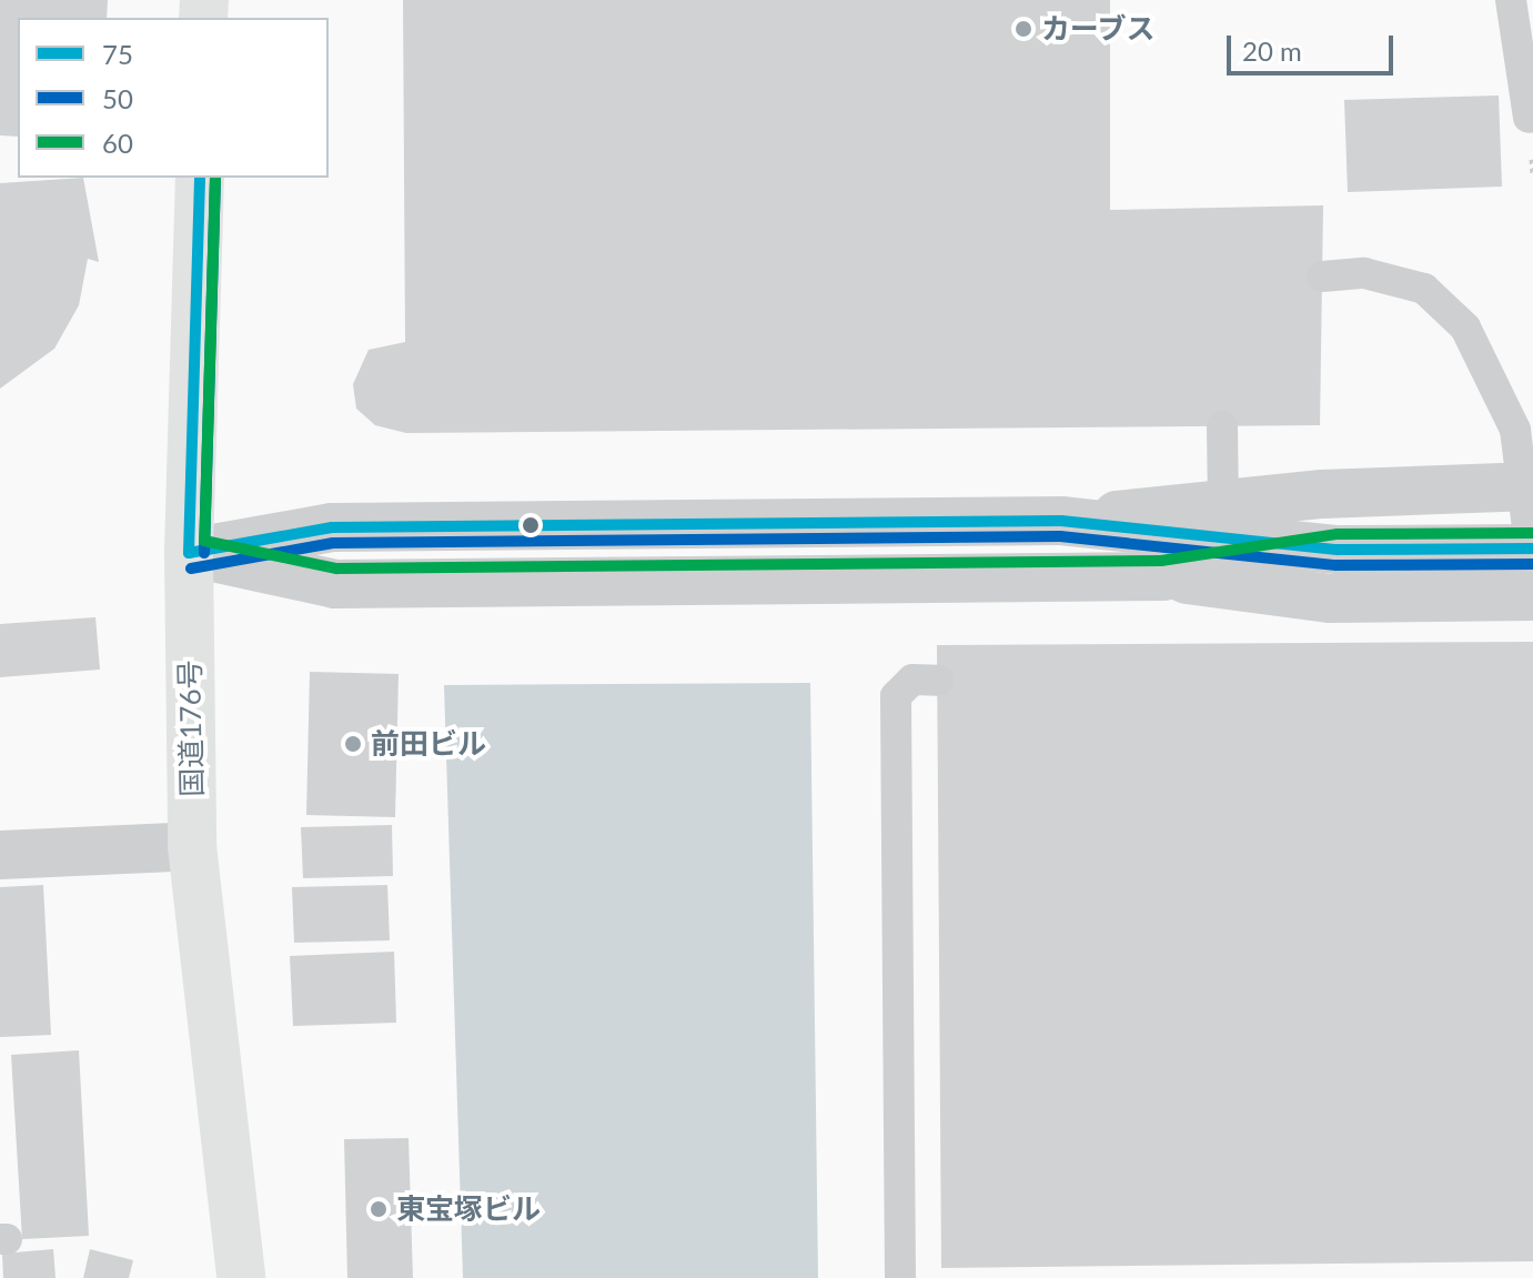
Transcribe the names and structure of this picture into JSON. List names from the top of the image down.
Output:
{
  "streets": {
    "highway": ["国道176号"]
  },
  "places": ["カーブス", "前田ビル", "東宝塚ビル"],
  "lines": ["transit line 75", "transit line 50", "transit line 60"],
  "legend": ["75", "50", "60"],
  "scale_bar": "20 m"
}
